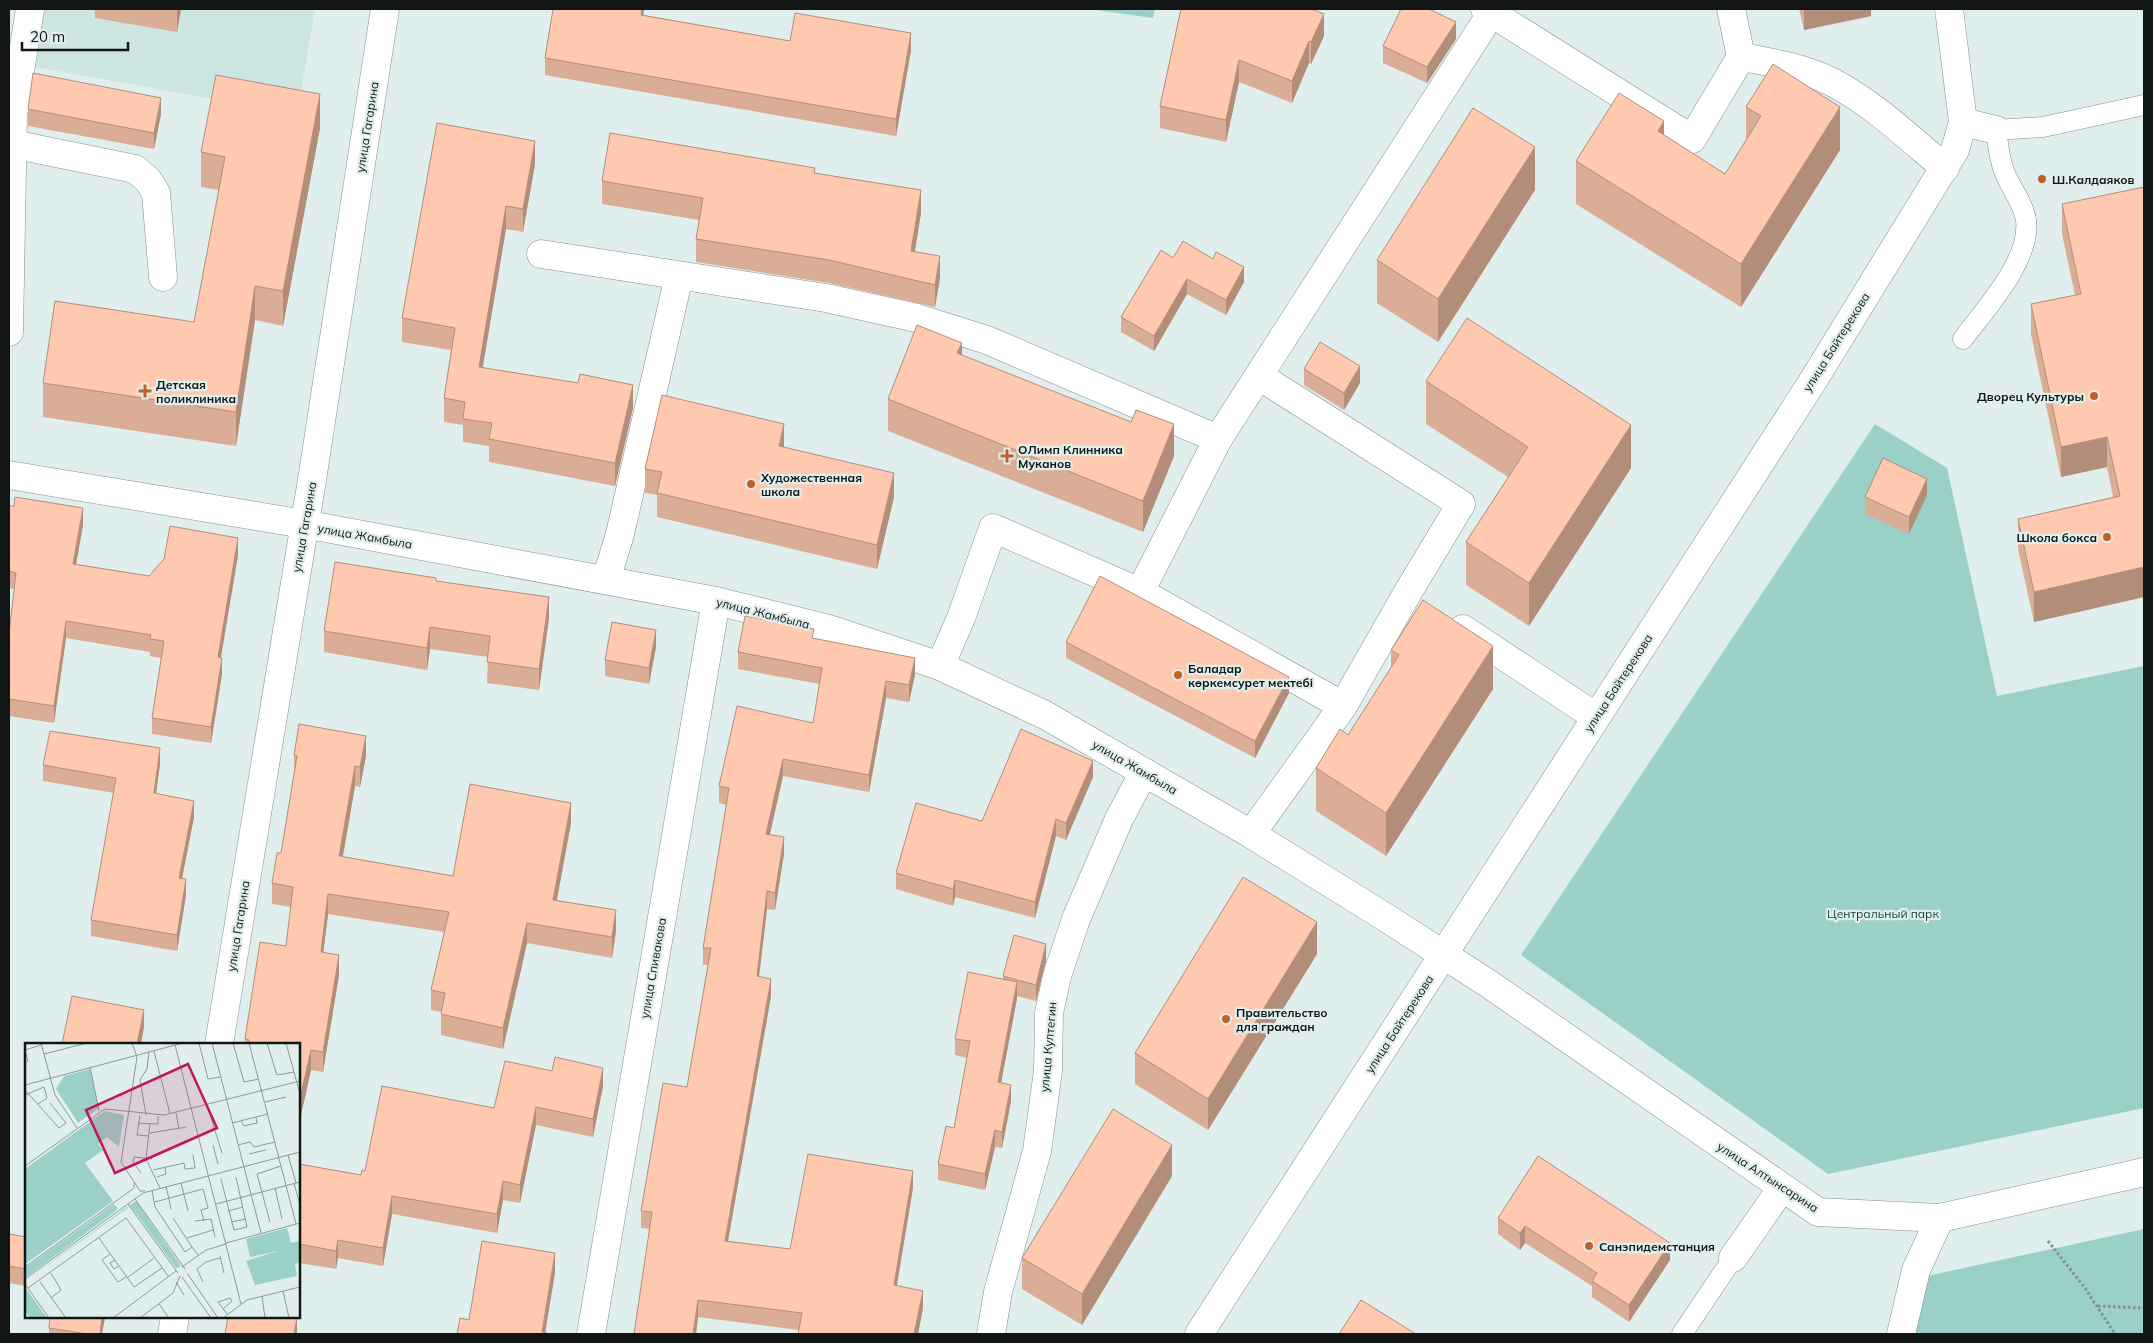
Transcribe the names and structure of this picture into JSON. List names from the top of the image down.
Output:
{
  "streets": {
    "street": [
      "улица Гагарина",
      "улица Байтерекова",
      "улица Жамбыла",
      "улица Спивакова",
      "улица Култегин",
      "улица Алтынсарина"
    ]
  },
  "crossings": [
    ["улица Гагарина", "улица Жамбыла"],
    ["улица Байтерекова", "улица Жамбыла"],
    ["улица Байтерекова", "улица Алтынсарина"],
    ["улица Жамбыла", "улица Спивакова"],
    ["улица Жамбыла", "улица Култегин"],
    ["улица Жамбыла", "улица Алтынсарина"]
  ],
  "parks": ["Центральный парк"],
  "places": {
    "other": [
      "Ш.Калдаяков",
      "Дворец Культуры",
      "Художественная школа",
      "Школа бокса",
      "Баладар көркемсурет мектебі",
      "Правительство для граждан",
      "Санэпидемстанция"
    ],
    "health": ["Детская поликлиника", "ОЛимп Клинника Муканов"]
  },
  "scale_bar": "20 m"
}
